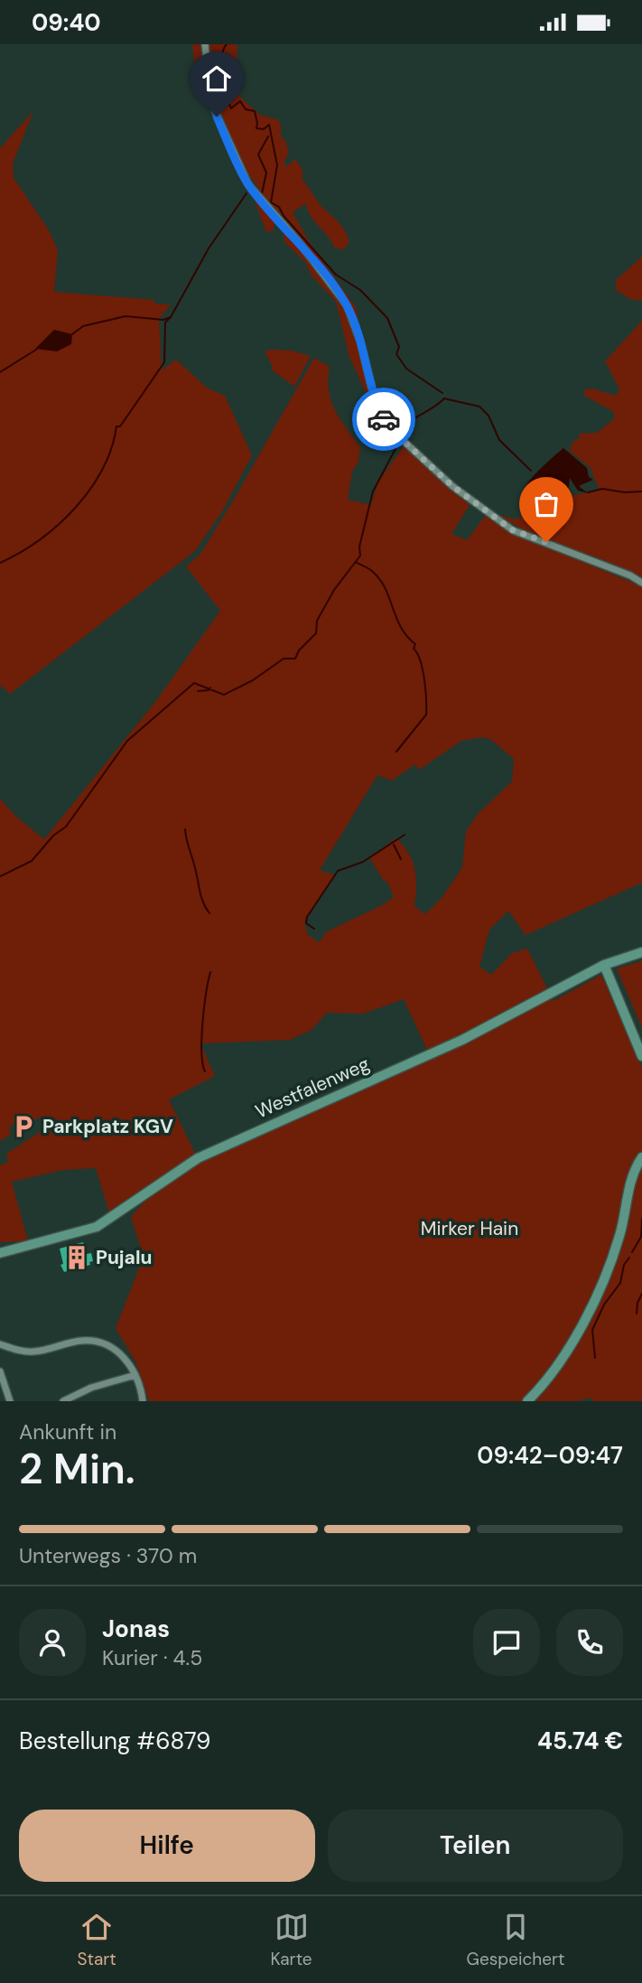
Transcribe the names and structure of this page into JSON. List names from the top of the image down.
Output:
{
  "streets": {
    "street": ["Westfalenweg"]
  },
  "parks": ["Mirker Hain"],
  "places": {
    "parking": ["Parkplatz KGV"],
    "building": ["Pujalu"]
  },
  "page": {
    "status": "09:40",
    "heading": ["2 Min.", "Ankunft in", "09:42–09:47"],
    "panel": [
      "Jonas",
      "Kurier · 4.5",
      "Bestellung #6879",
      "45.74 €"
    ],
    "bar": "Unterwegs · 370 m",
    "buttons": ["Hilfe", "Teilen"],
    "tabs": ["Start", "Karte", "Gespeichert"]
  }
}
